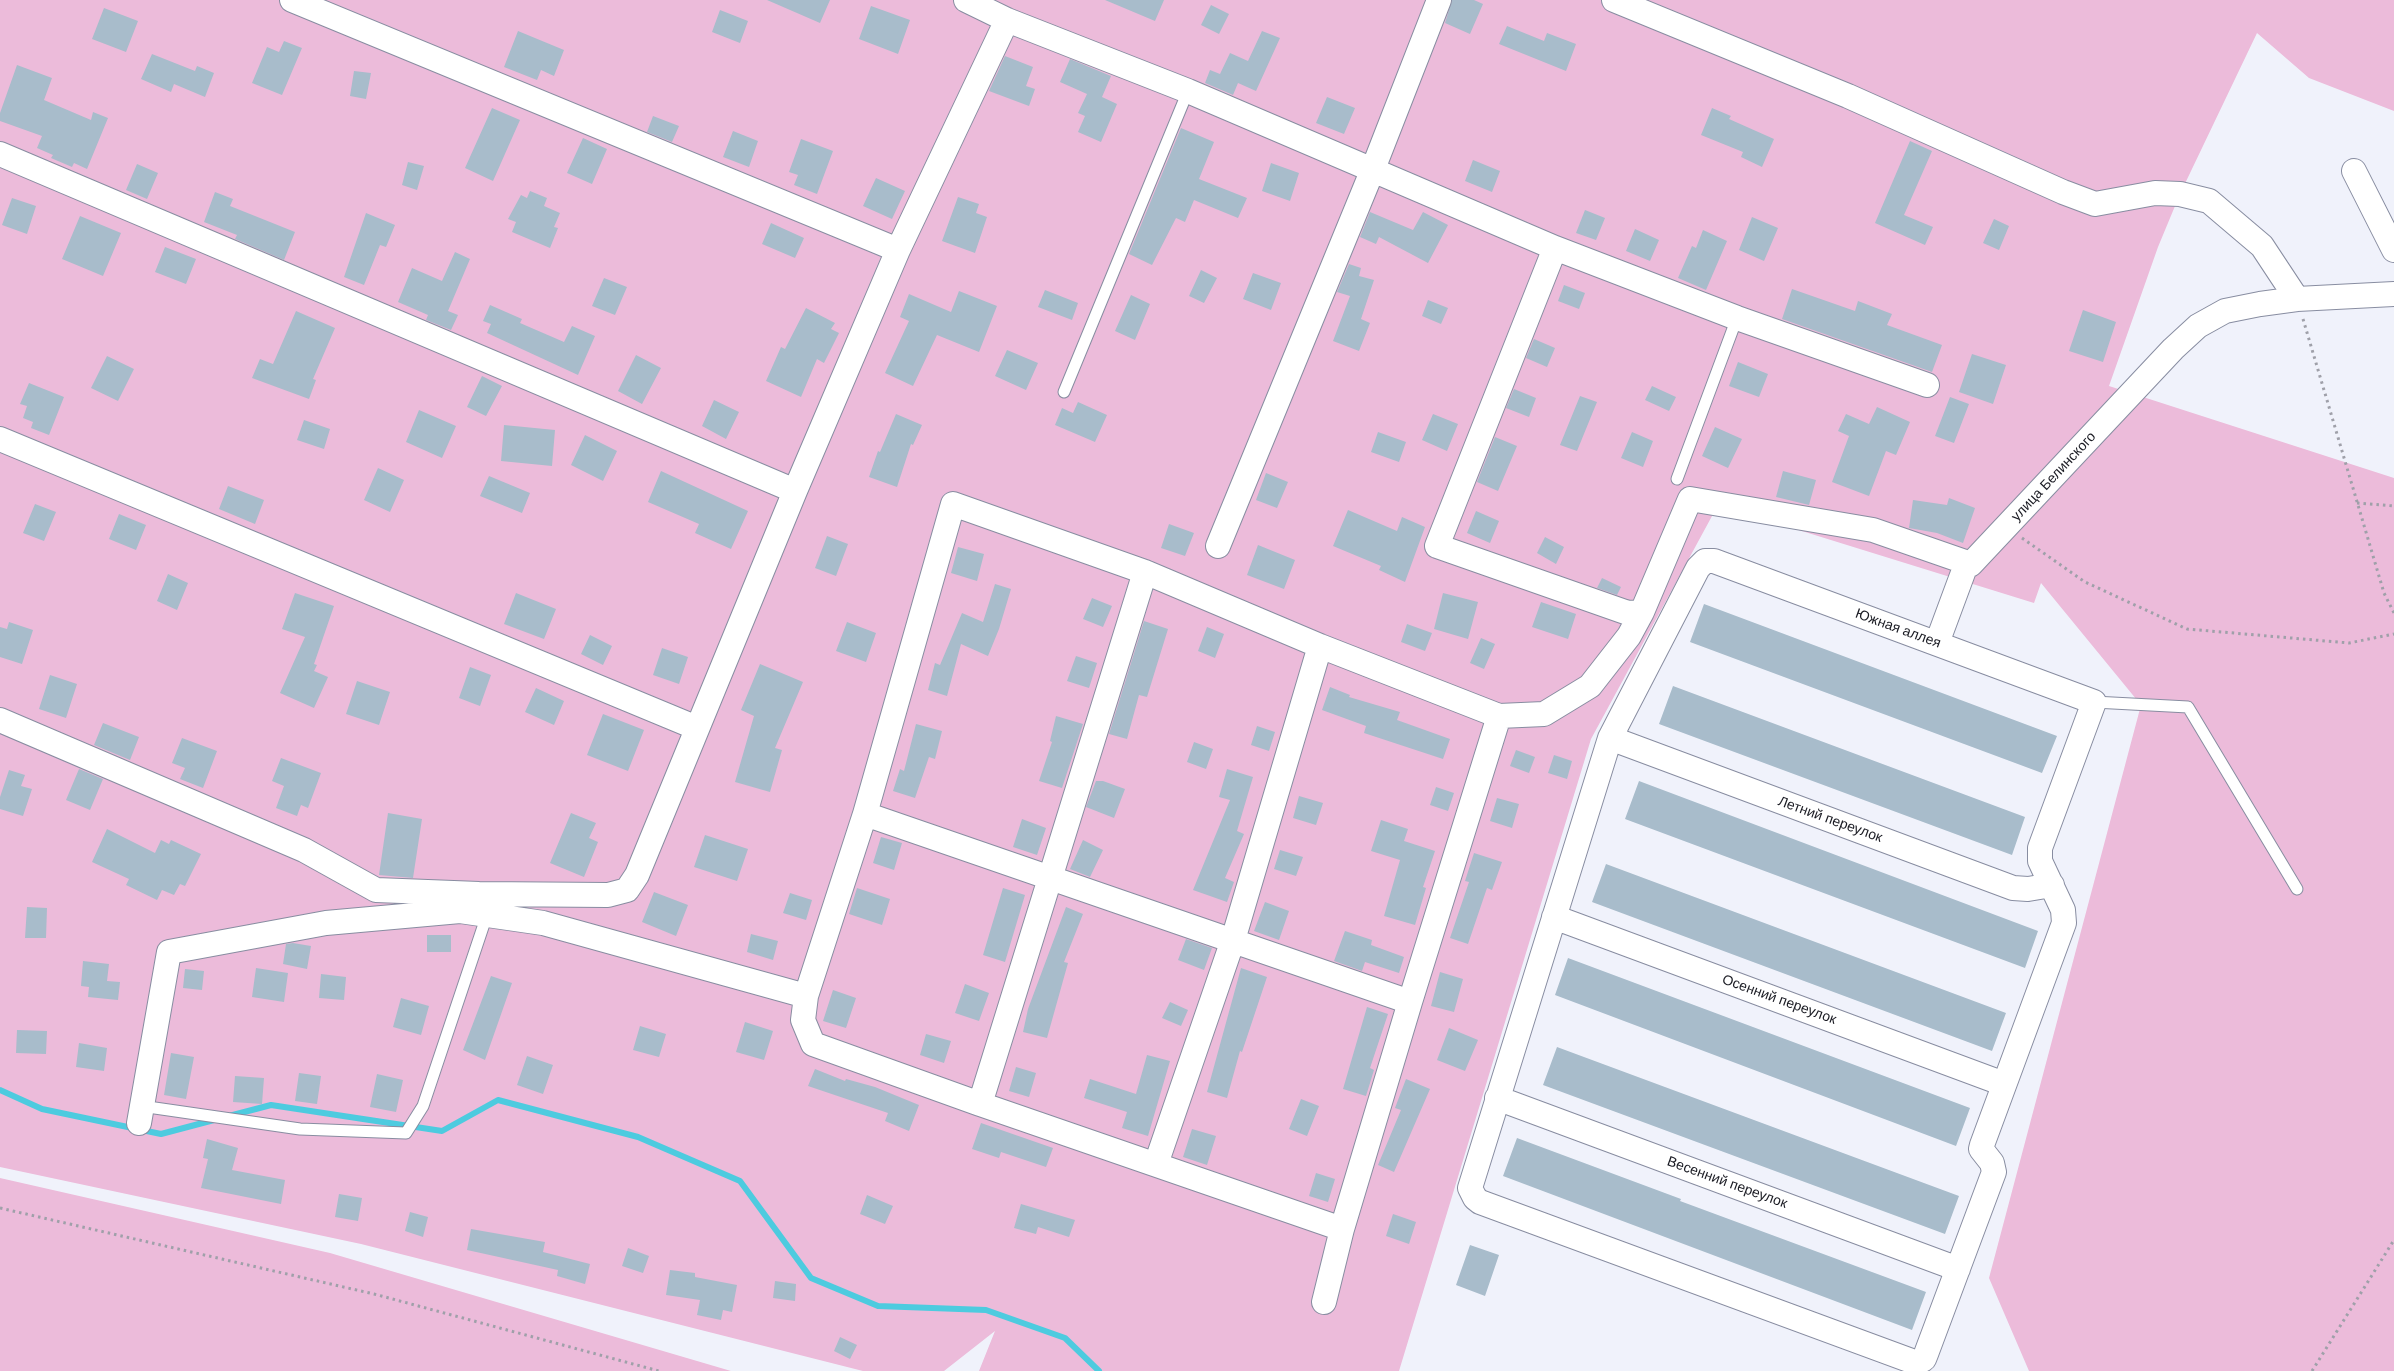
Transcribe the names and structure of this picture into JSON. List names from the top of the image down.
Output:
{
  "streets": {
    "street": [
      "улица Белинского",
      "Южная аллея",
      "Летний переулок",
      "Осенний переулок",
      "Весенний переулок"
    ]
  },
  "crossings": [
    ["Южная аллея", "Летний переулок"]
  ]
}
